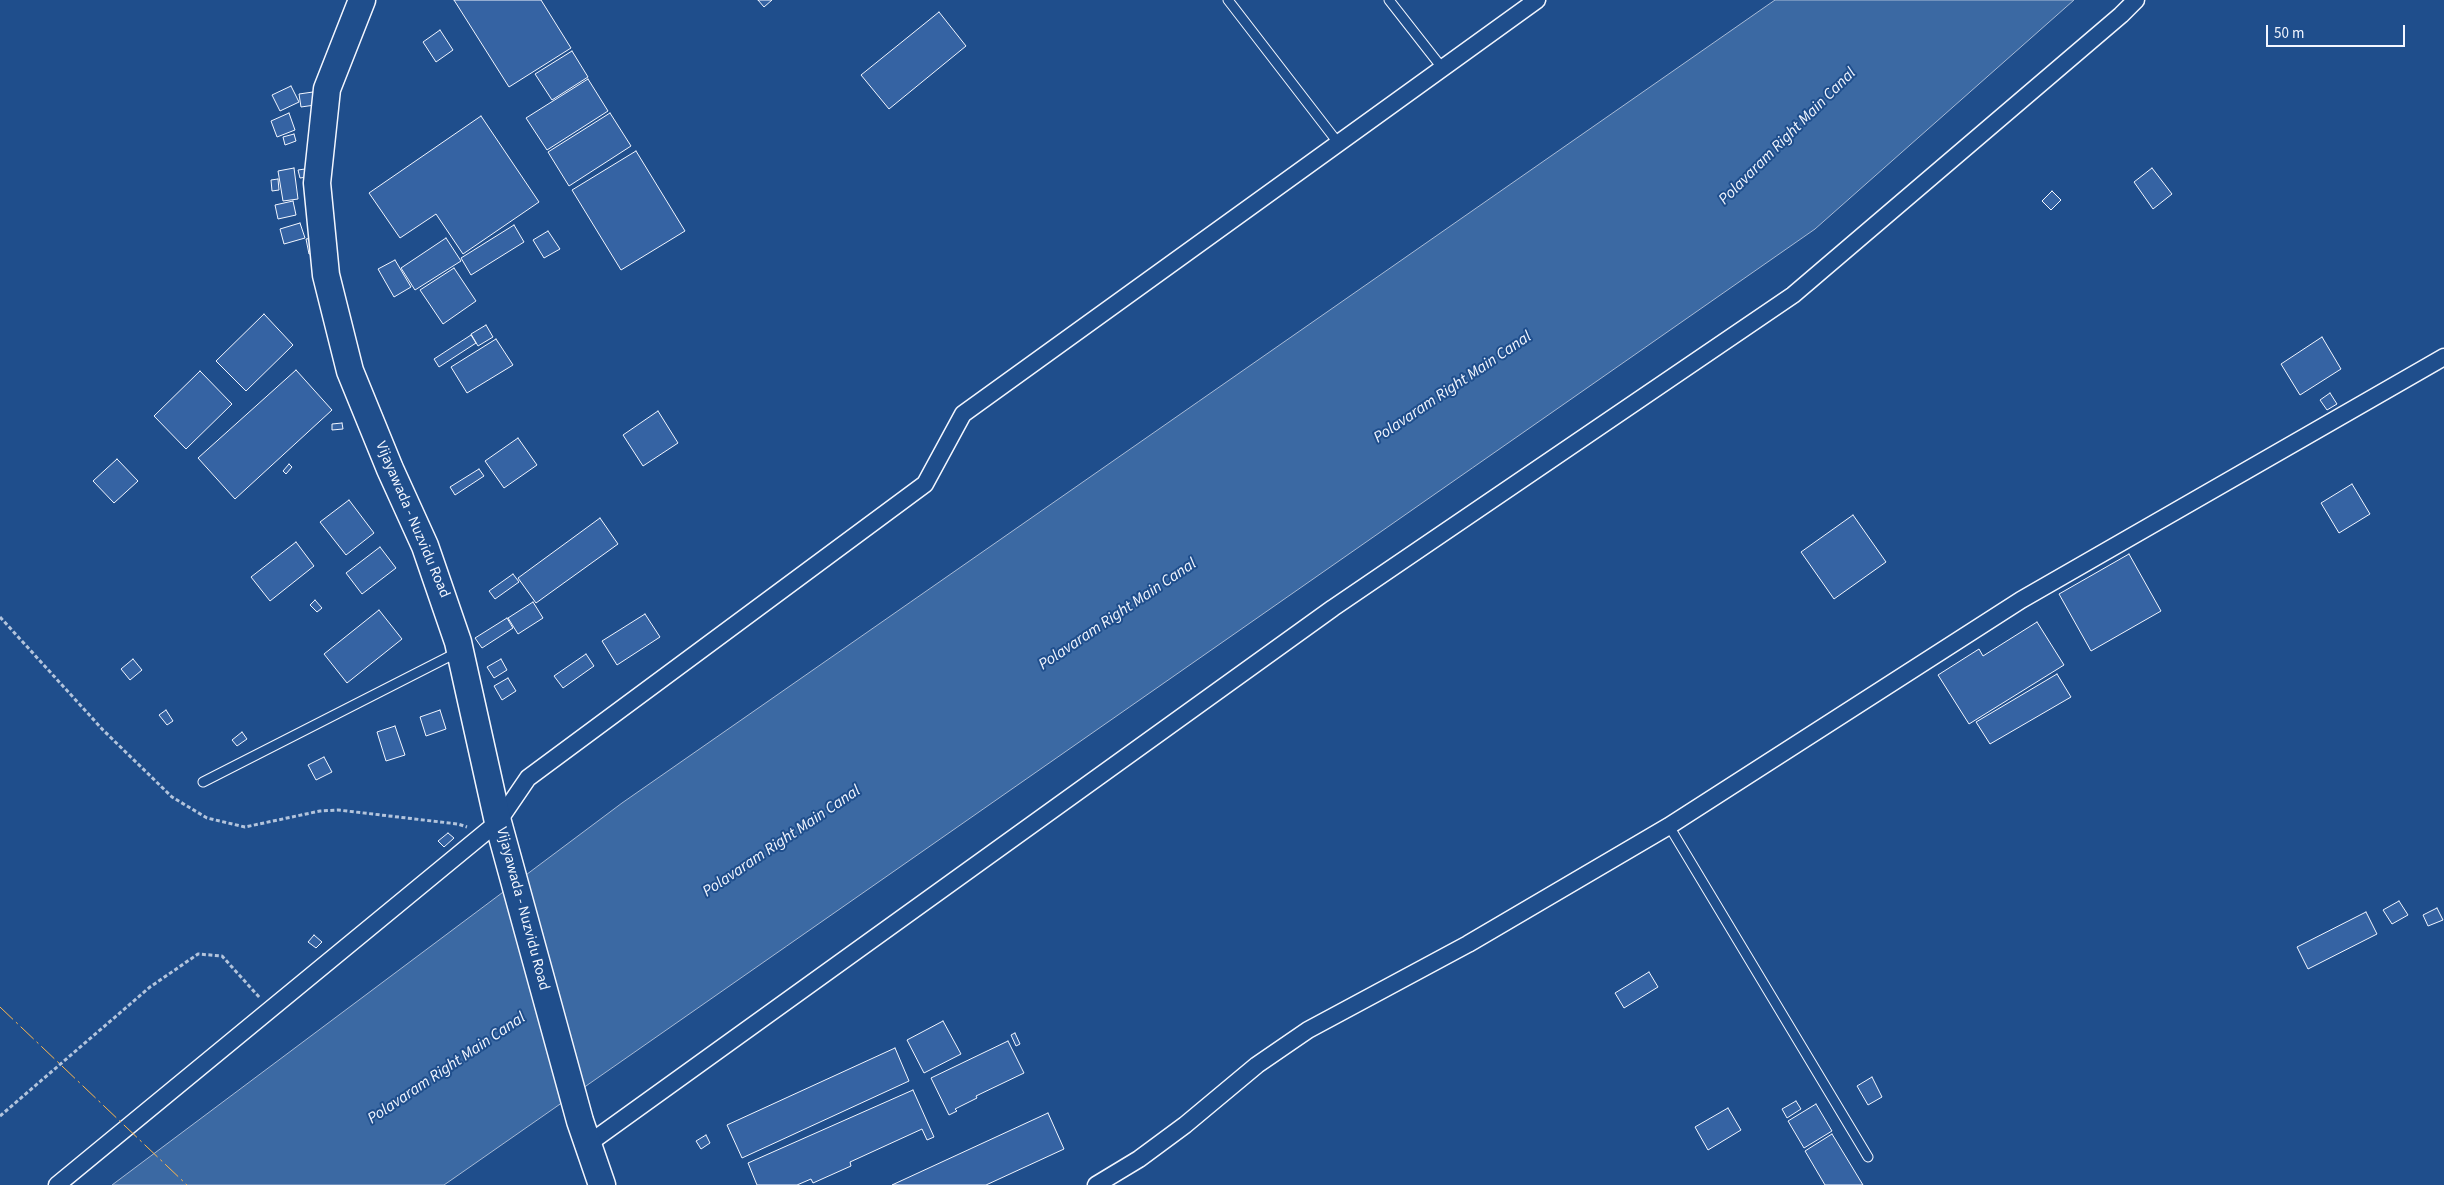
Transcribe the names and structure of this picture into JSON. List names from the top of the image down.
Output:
{
  "streets": {
    "main road": ["Vijayawada - Nuzvidu Road"]
  },
  "water": ["Polavaram Right Main Canal"],
  "scale_bar": "50 m"
}
